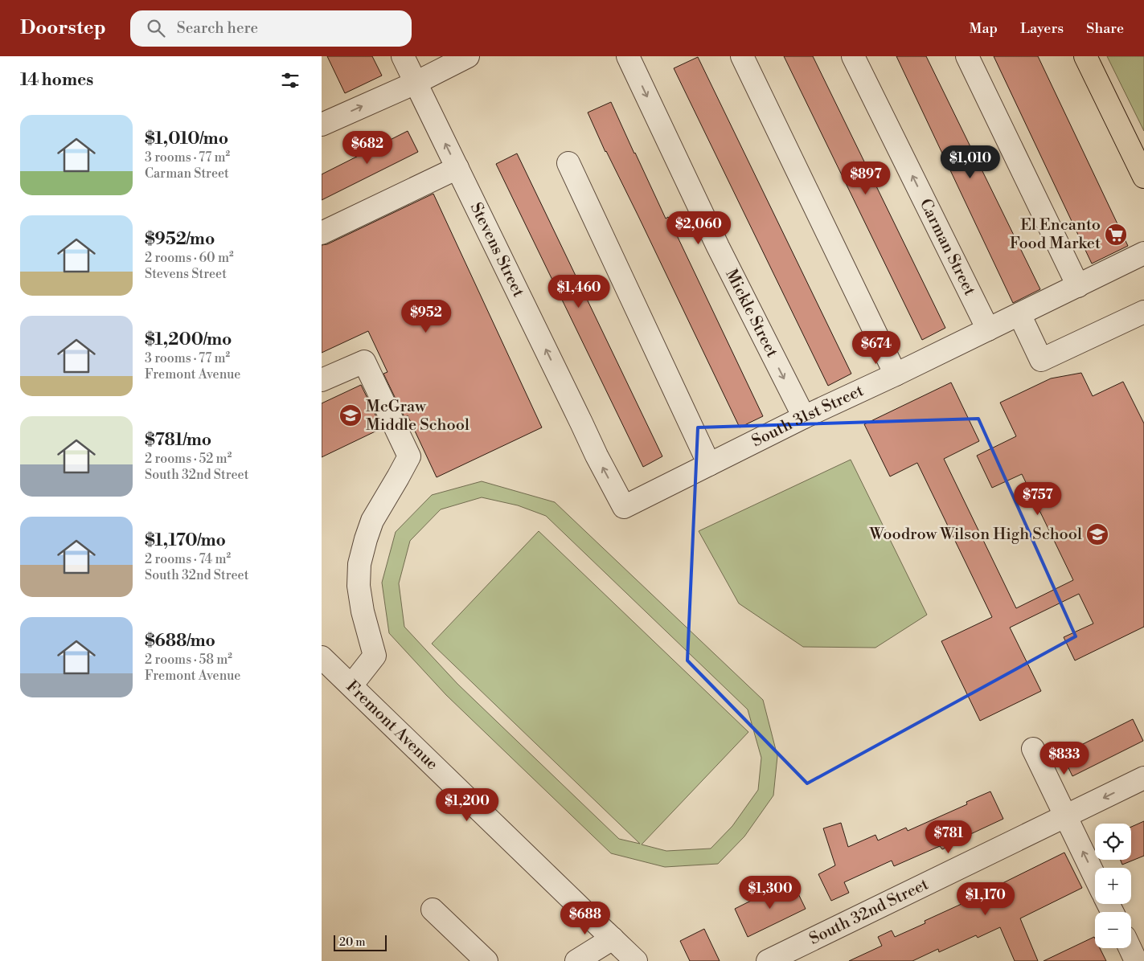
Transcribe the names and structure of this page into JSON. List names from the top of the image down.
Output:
{
  "streets": {
    "street": [
      "Carman Street",
      "Stevens Street",
      "Mickle Street",
      "South 31st Street",
      "Fremont Avenue",
      "South 32nd Street"
    ]
  },
  "crossings": [
    ["Carman Street", "South 31st Street"],
    ["Stevens Street", "South 31st Street"],
    ["Mickle Street", "South 31st Street"]
  ],
  "places": {
    "supermarket": ["El Encanto Food Market"],
    "school or university": ["McGraw Middle School", "Woodrow Wilson High School"]
  },
  "scale_bar": "20 m",
  "page": {
    "header": "Doorstep",
    "search": "Search here",
    "nav": ["Map", "Layers", "Share"],
    "heading": "14 homes",
    "list": [
      {
        "name": "$1,010/mo",
        "note": "3 rooms · 77 m² · Carman Street"
      },
      {
        "name": "$952/mo",
        "note": "2 rooms · 60 m² · Stevens Street"
      },
      {
        "name": "$1,200/mo",
        "note": "3 rooms · 77 m² · Fremont Avenue"
      },
      {
        "name": "$781/mo",
        "note": "2 rooms · 52 m² · South 32nd Street"
      },
      {
        "name": "$1,170/mo",
        "note": "2 rooms · 74 m² · South 32nd Street"
      },
      {
        "name": "$688/mo",
        "note": "2 rooms · 58 m² · Fremont Avenue"
      }
    ],
    "price": [
      "$682",
      "$1,010",
      "$897",
      "$2,060",
      "$1,460",
      "$952",
      "$674",
      "$757",
      "$833",
      "$1,200",
      "$781",
      "$1,300",
      "$1,170",
      "$688"
    ],
    "map_buttons": ["+", "−"],
    "scale": "20 m"
  }
}
